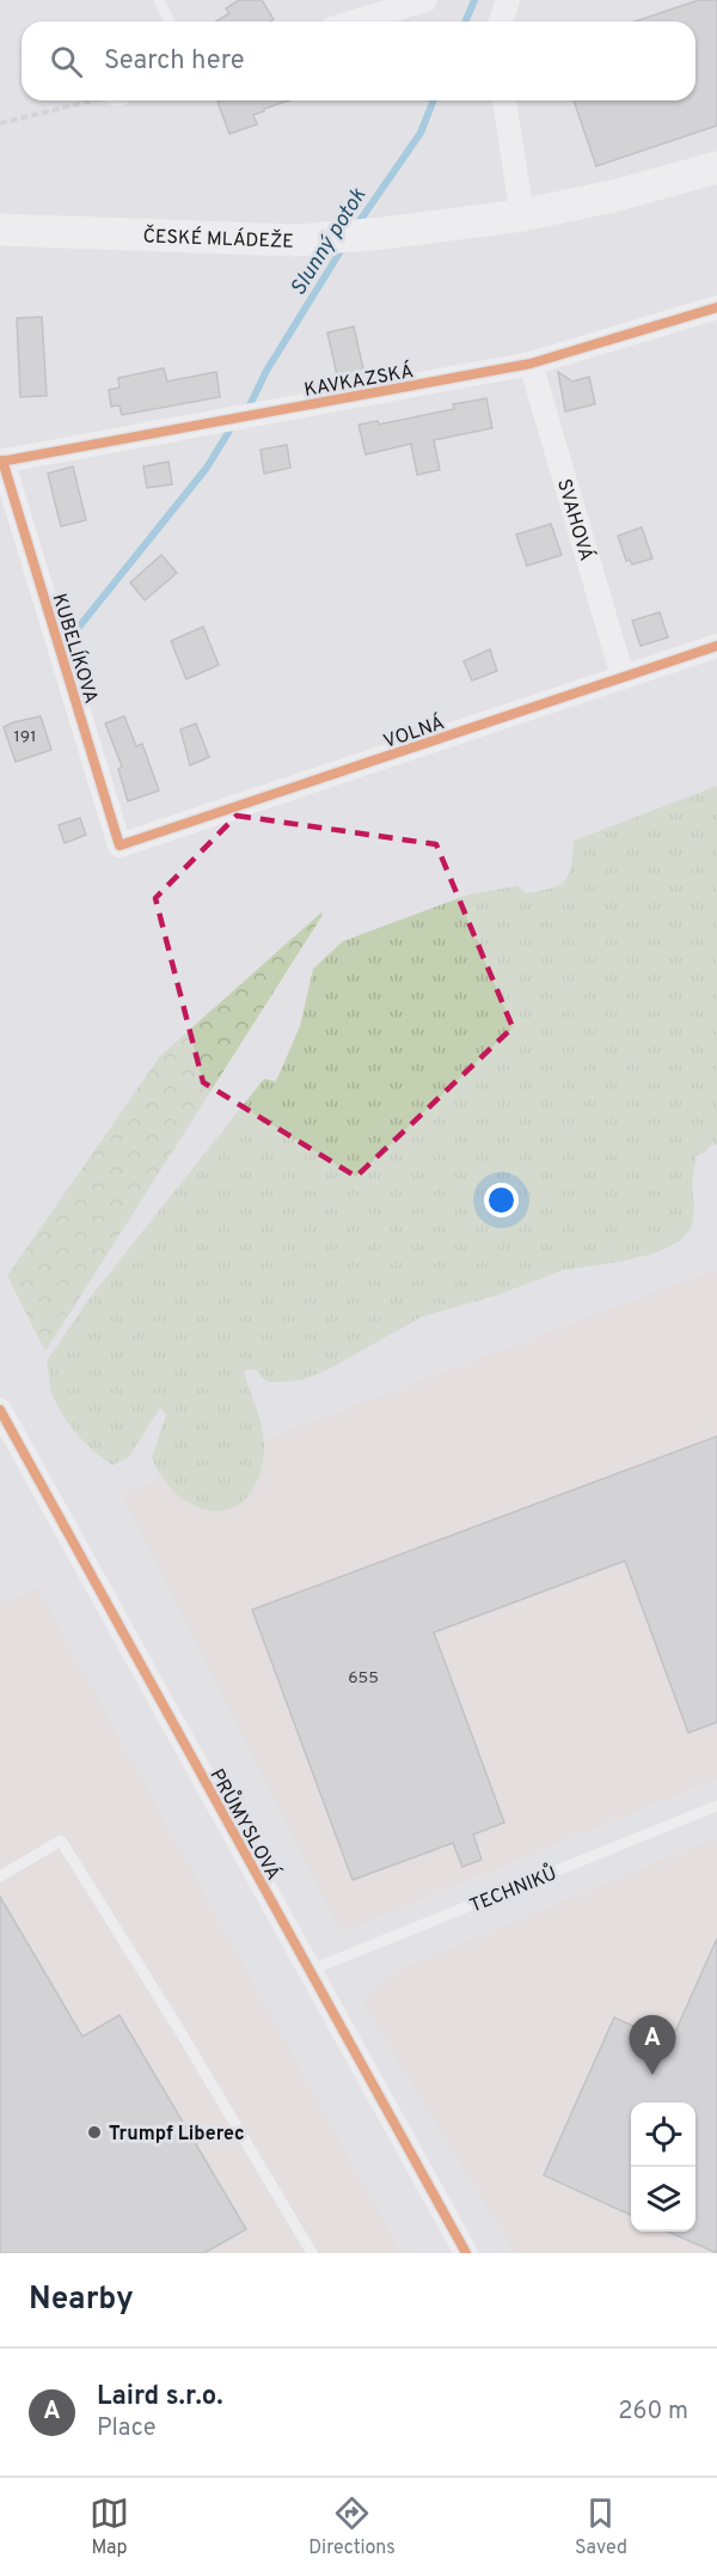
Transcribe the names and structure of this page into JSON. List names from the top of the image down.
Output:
{
  "streets": {
    "street": [
      "ČESKÉ MLÁDEŽE",
      "KAVKAZSKÁ",
      "SVAHOVÁ",
      "KUBELÍKOVA",
      "VOLNÁ",
      "PRŮMYSLOVÁ"
    ],
    "lane": ["TECHNIKŮ"]
  },
  "crossings": [
    ["KAVKAZSKÁ", "SVAHOVÁ"],
    ["KAVKAZSKÁ", "KUBELÍKOVA"],
    ["SVAHOVÁ", "VOLNÁ"],
    ["KUBELÍKOVA", "VOLNÁ"],
    ["PRŮMYSLOVÁ", "TECHNIKŮ"]
  ],
  "water": ["Slunný potok"],
  "places": ["Trumpf Liberec"],
  "house_numbers": ["191", "655"],
  "page": {
    "search": "Search here",
    "pins": "A",
    "heading": "Nearby",
    "list": [
      {
        "mark": "A",
        "name": "Laird s.r.o.",
        "note": "Place",
        "value": "260 m"
      }
    ],
    "nav": ["Map", "Directions", "Saved"]
  }
}
